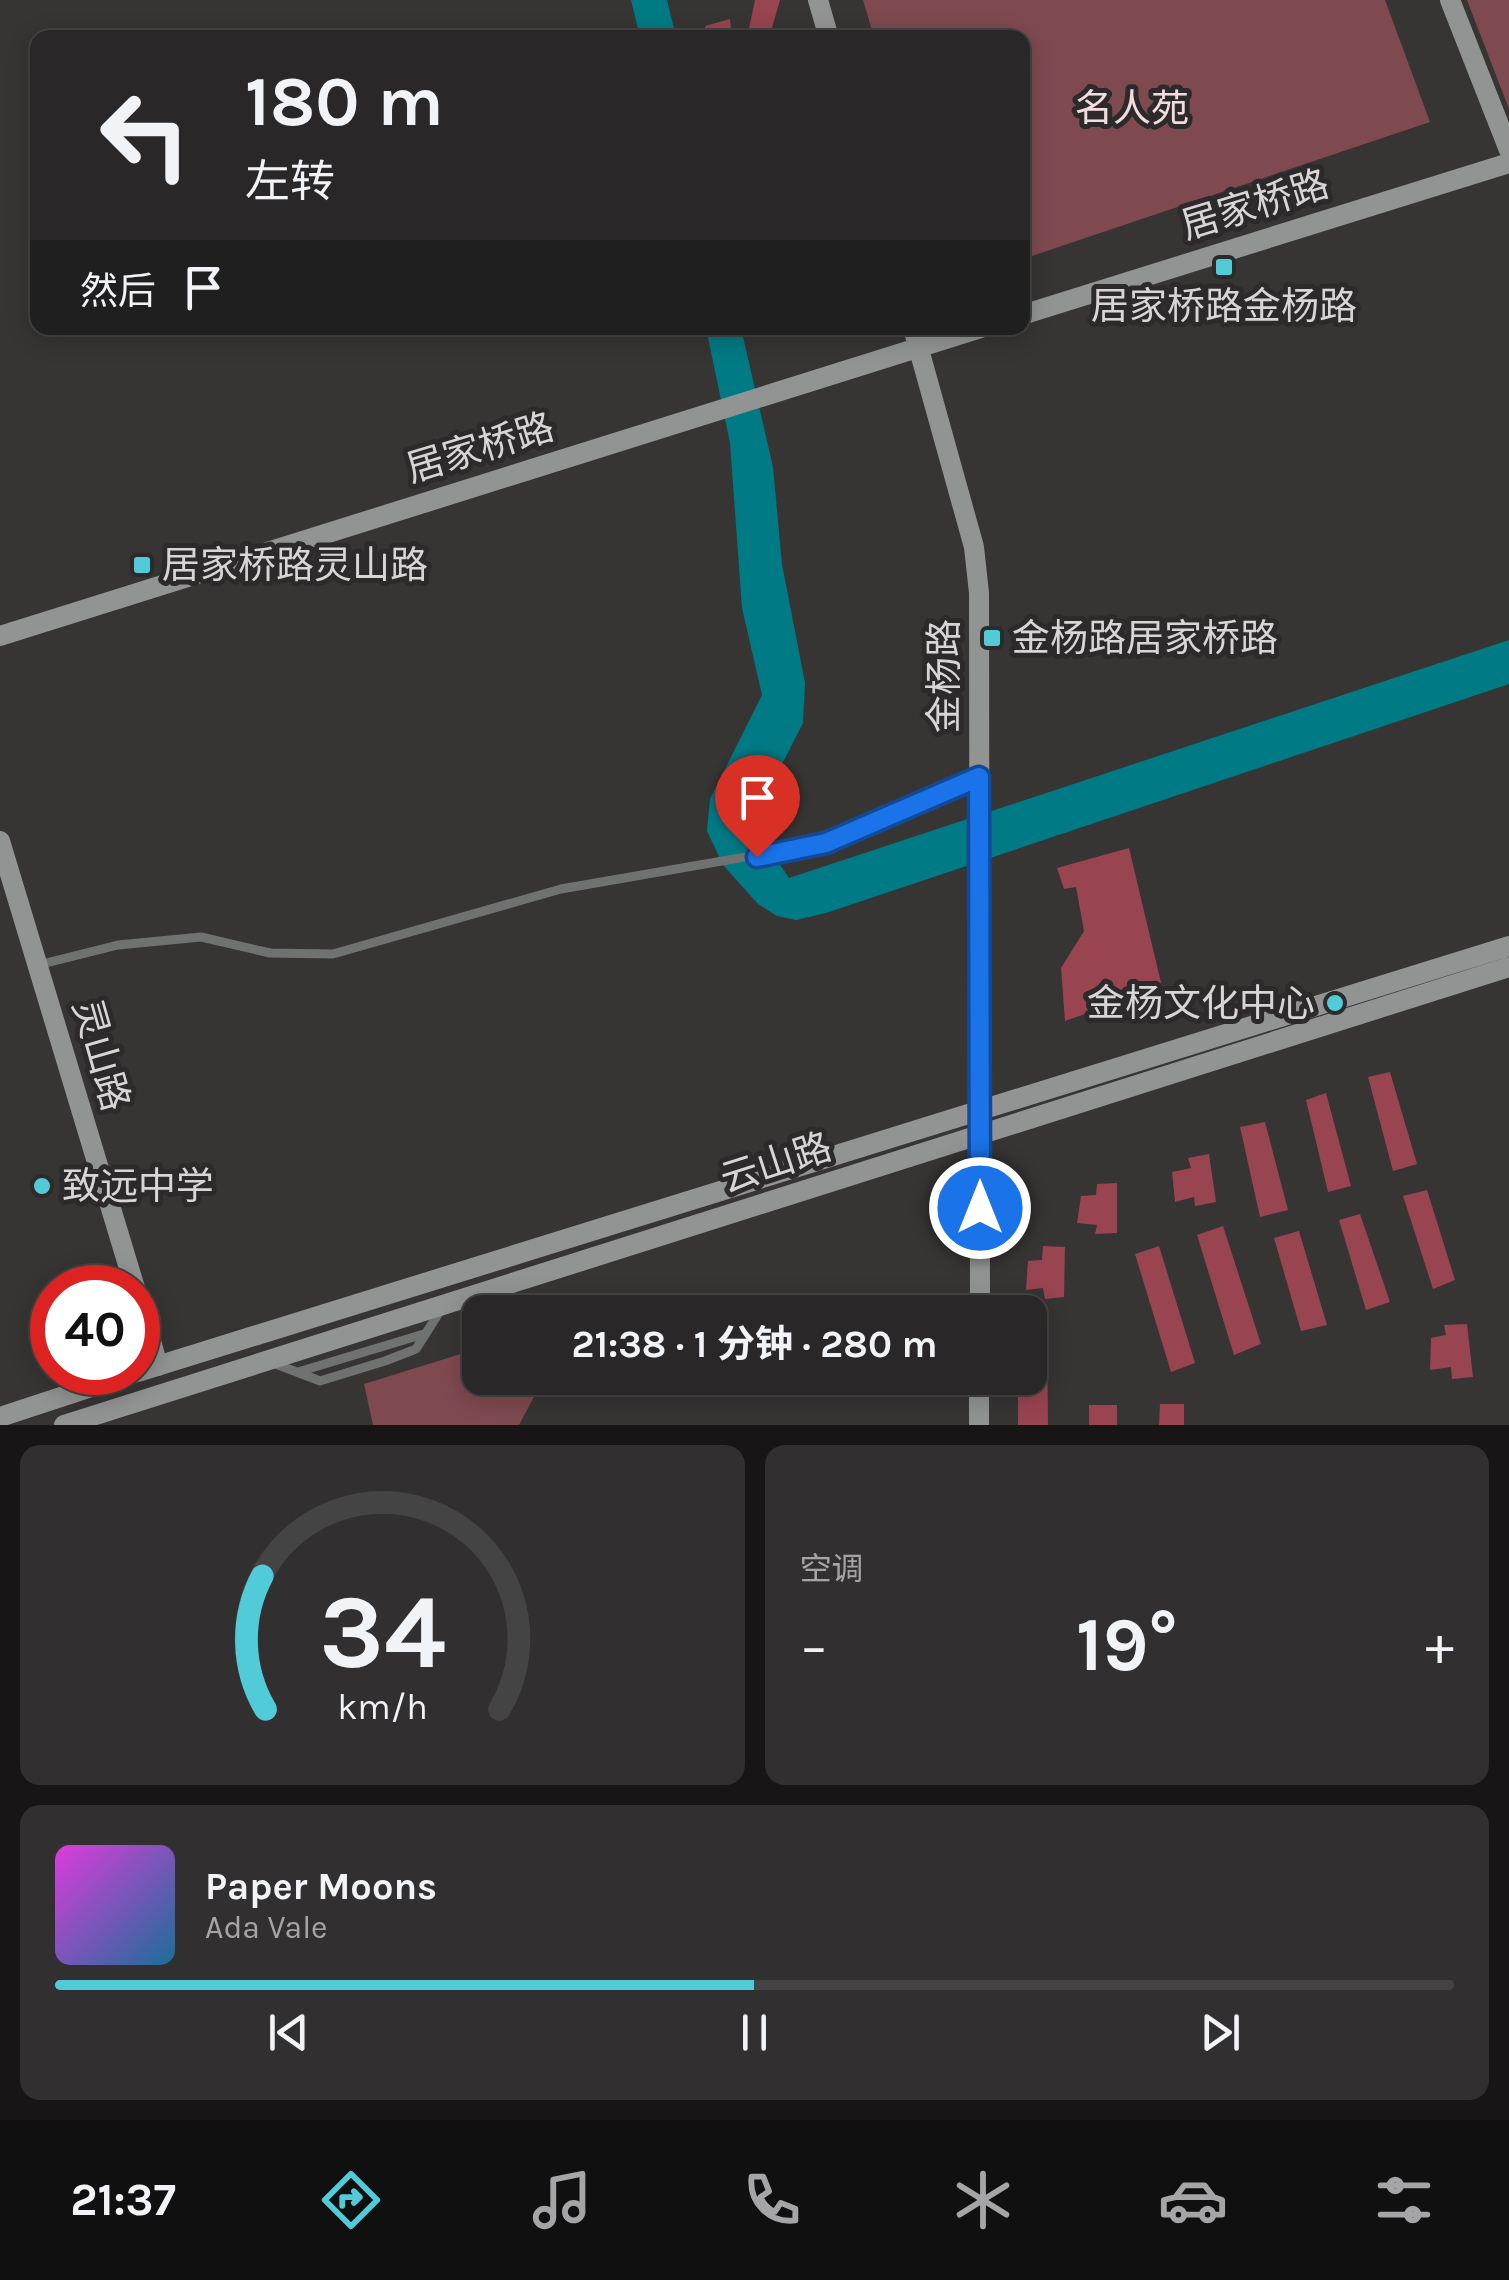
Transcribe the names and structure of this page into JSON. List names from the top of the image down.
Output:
{
  "streets": {
    "main road": [
      "居家桥路",
      "金杨路",
      "灵山路",
      "云山路"
    ]
  },
  "crossings": [
    ["居家桥路", "金杨路"],
    ["金杨路", "云山路"]
  ],
  "parks": ["名人苑"],
  "places": {
    "transit": ["居家桥路金杨路", "居家桥路灵山路", "金杨路居家桥路"],
    "other": ["金杨文化中心", "致远中学"]
  },
  "page": {
    "turn": ["180 m", "左转"],
    "then": "然后",
    "limit": "40",
    "trip": "21:38 · 1 分钟 · 280 m",
    "tile": "空调",
    "heat": ["−", "19°", "+"],
    "song": ["Paper Moons", "Ada Vale"],
    "tabs": "21:37",
    "gauge": ["34", "km/h"]
  }
}
